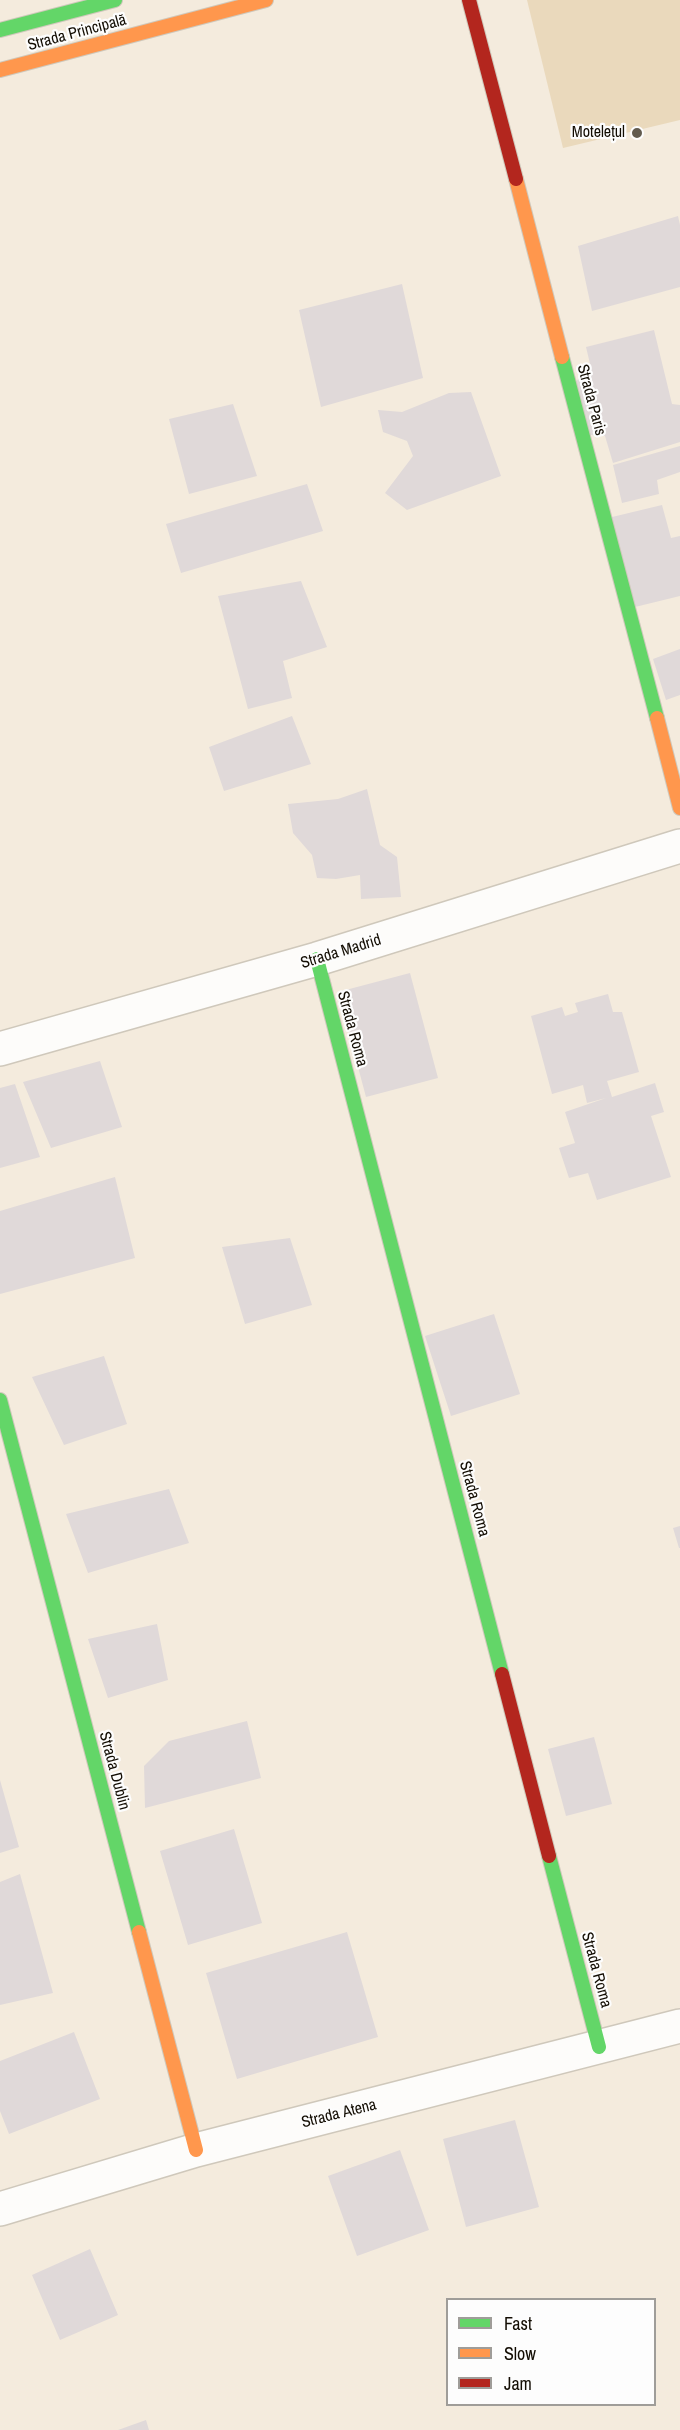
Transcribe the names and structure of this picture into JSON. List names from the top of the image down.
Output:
{
  "streets": {
    "street": [
      "Strada Principală",
      "Strada Paris",
      "Strada Madrid",
      "Strada Roma",
      "Strada Dublin",
      "Strada Atena"
    ]
  },
  "crossings": [
    ["Strada Madrid", "Strada Roma"],
    ["Strada Roma", "Strada Atena"],
    ["Strada Dublin", "Strada Atena"]
  ],
  "places": ["Motelețul"],
  "legend": ["Fast", "Slow", "Jam"]
}
